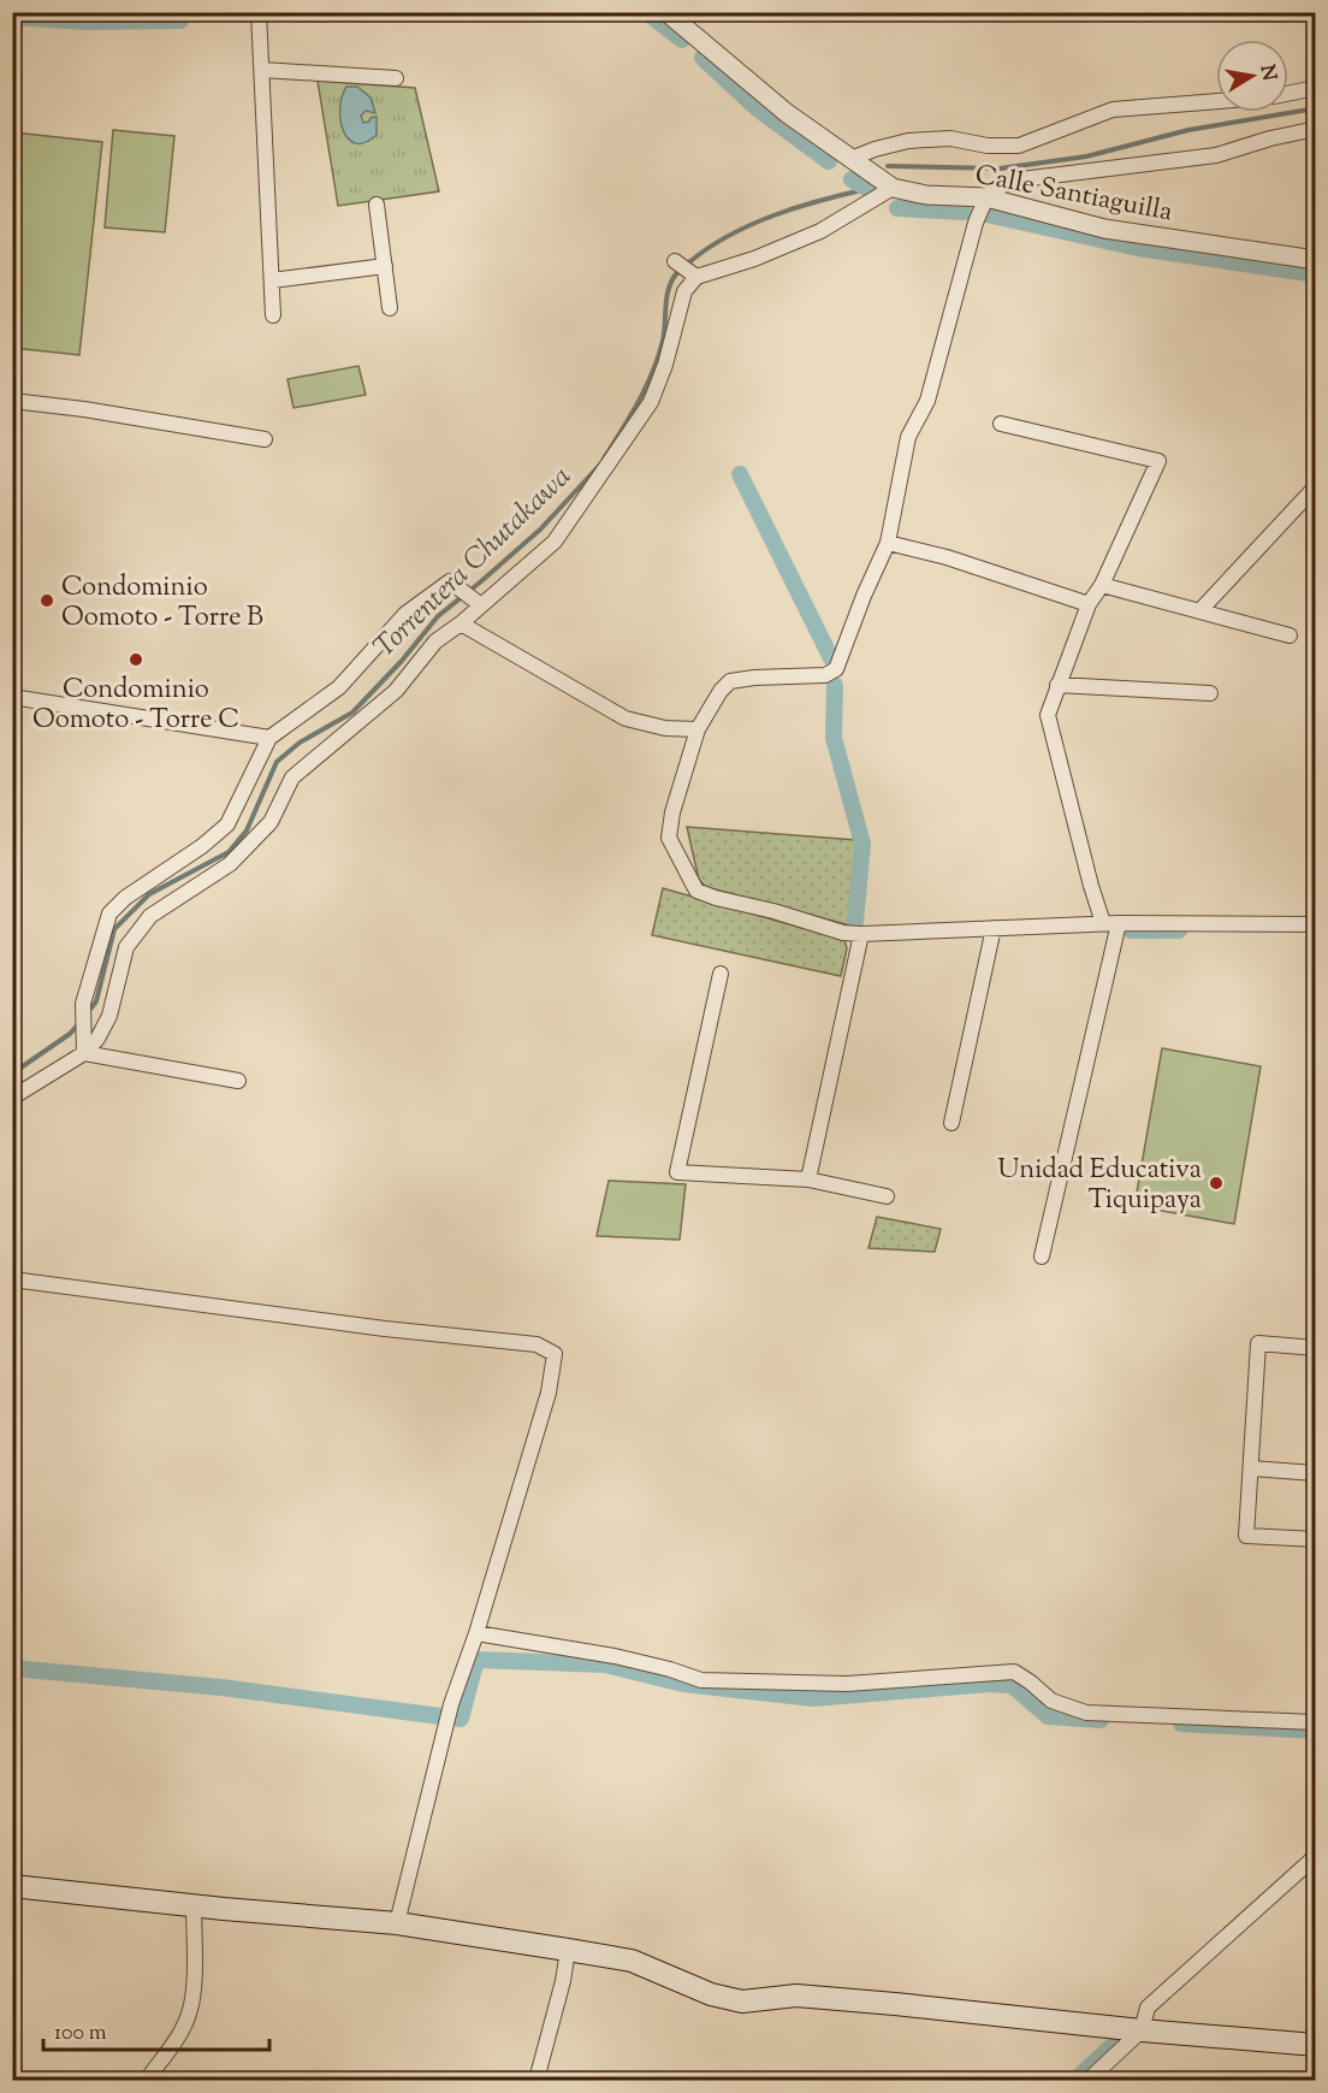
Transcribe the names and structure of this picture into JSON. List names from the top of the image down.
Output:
{
  "streets": {
    "street": ["Calle Santiaguilla"]
  },
  "water": ["Torrentera Chutakawa"],
  "places": ["Condominio Oomoto - Torre B", "Condominio Oomoto - Torre C", "Unidad Educativa Tiquipaya"],
  "scale_bar": "100 m",
  "north": "right"
}
